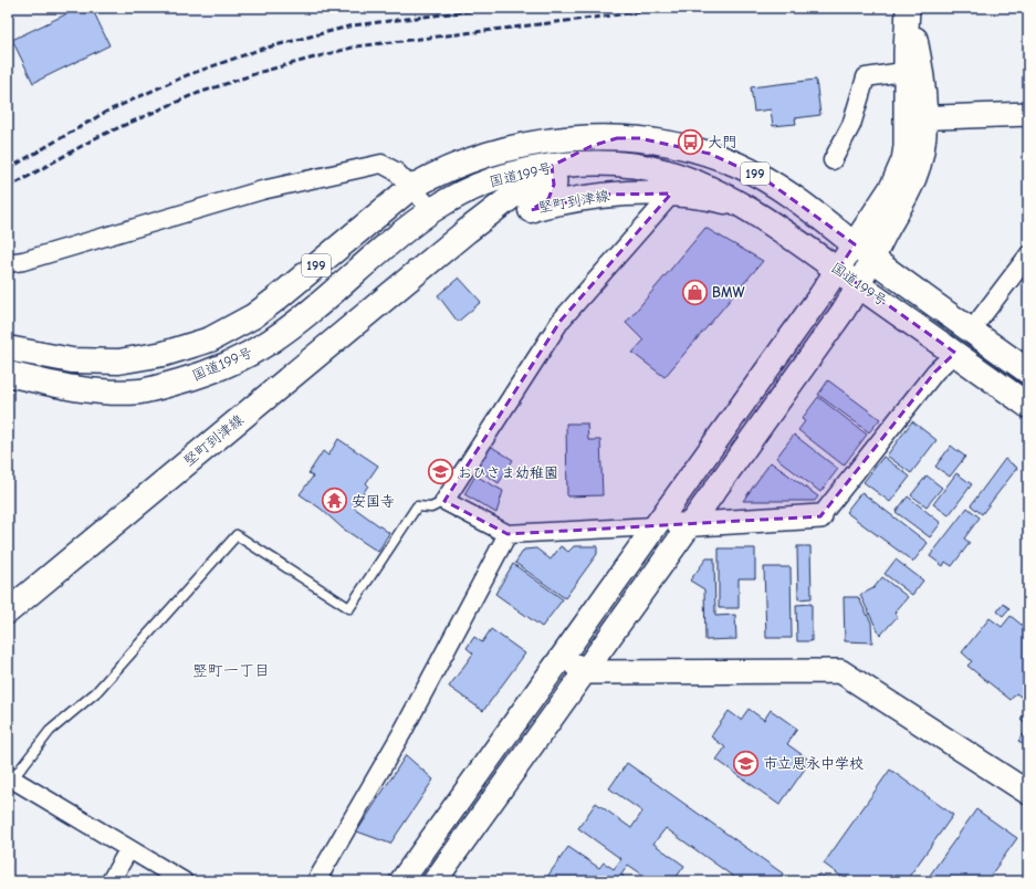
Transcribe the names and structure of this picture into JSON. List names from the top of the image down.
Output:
{
  "streets": {
    "main road": ["199", "国道199号", "堅町到津線"]
  },
  "crossings": [
    ["国道199号", "堅町到津線"]
  ],
  "districts": ["竪町一丁目"],
  "places": {
    "bus stop": ["大門"],
    "shop": ["BMW"],
    "school or university": ["おひさま幼稚園", "市立思永中学校"],
    "temple": ["安国寺"]
  }
}
